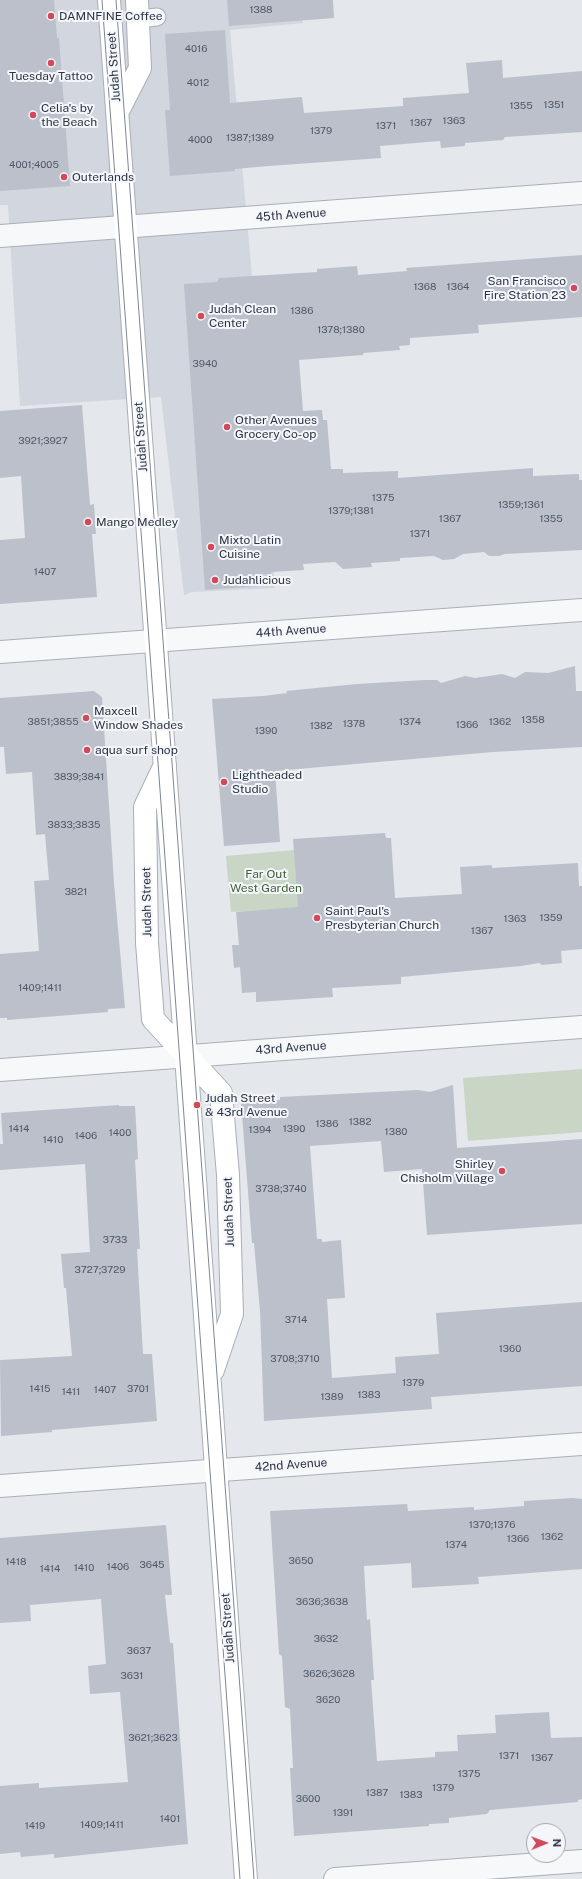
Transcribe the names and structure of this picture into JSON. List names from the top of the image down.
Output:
{
  "streets": {
    "street": [
      "Judah Street",
      "45th Avenue",
      "44th Avenue",
      "43rd Avenue",
      "42nd Avenue"
    ]
  },
  "crossings": [
    ["Judah Street", "45th Avenue"],
    ["Judah Street", "44th Avenue"],
    ["Judah Street", "43rd Avenue"],
    ["Judah Street", "42nd Avenue"]
  ],
  "parks": ["Far Out West Garden"],
  "places": [
    "DAMNFINE Coffee",
    "Tuesday Tattoo",
    "Celia's by the Beach",
    "Outerlands",
    "San Francisco Fire Station 23",
    "Judah Clean Center",
    "Other Avenues Grocery Co-op",
    "Mango Medley",
    "Mixto Latin Cuisine",
    "Judahlicious",
    "Maxcell Window Shades",
    "aqua surf shop",
    "Lightheaded Studio",
    "Saint Paul's Presbyterian Church",
    "Judah Street & 43rd Avenue",
    "Shirley Chisholm Village"
  ],
  "house_numbers": [
    "1388",
    "4016",
    "4012",
    "1351",
    "1355",
    "1363",
    "1367",
    "1371",
    "1379",
    "1387;1389",
    "4000",
    "4001;4005",
    "1368",
    "1364",
    "1386",
    "1378;1380",
    "3940",
    "3921;3927",
    "1375",
    "1359;1361",
    "1379;1381",
    "1367",
    "1355",
    "1371",
    "1407",
    "1358",
    "3851;3855",
    "1374",
    "1362",
    "1378",
    "1366",
    "1382",
    "1390",
    "3839;3841",
    "3833;3835",
    "3821",
    "1359",
    "1363",
    "1367",
    "1409;1411",
    "1382",
    "1386",
    "1414",
    "1390",
    "1394",
    "1380",
    "1400",
    "1406",
    "1410",
    "3738;3740",
    "3733",
    "3727;3729",
    "3714",
    "1360",
    "3708;3710",
    "1379",
    "1415",
    "3701",
    "1407",
    "1411",
    "1383",
    "1389",
    "1370;1376",
    "1362",
    "1366",
    "1374",
    "3650",
    "1418",
    "3645",
    "1406",
    "1410",
    "1414",
    "3636;3638",
    "3632",
    "3637",
    "3626;3628",
    "3631",
    "3620",
    "3621;3623",
    "1371",
    "1367",
    "1375",
    "1379",
    "1387",
    "1383",
    "3600",
    "1391",
    "1401",
    "1409;1411",
    "1419"
  ],
  "north": "right"
}
